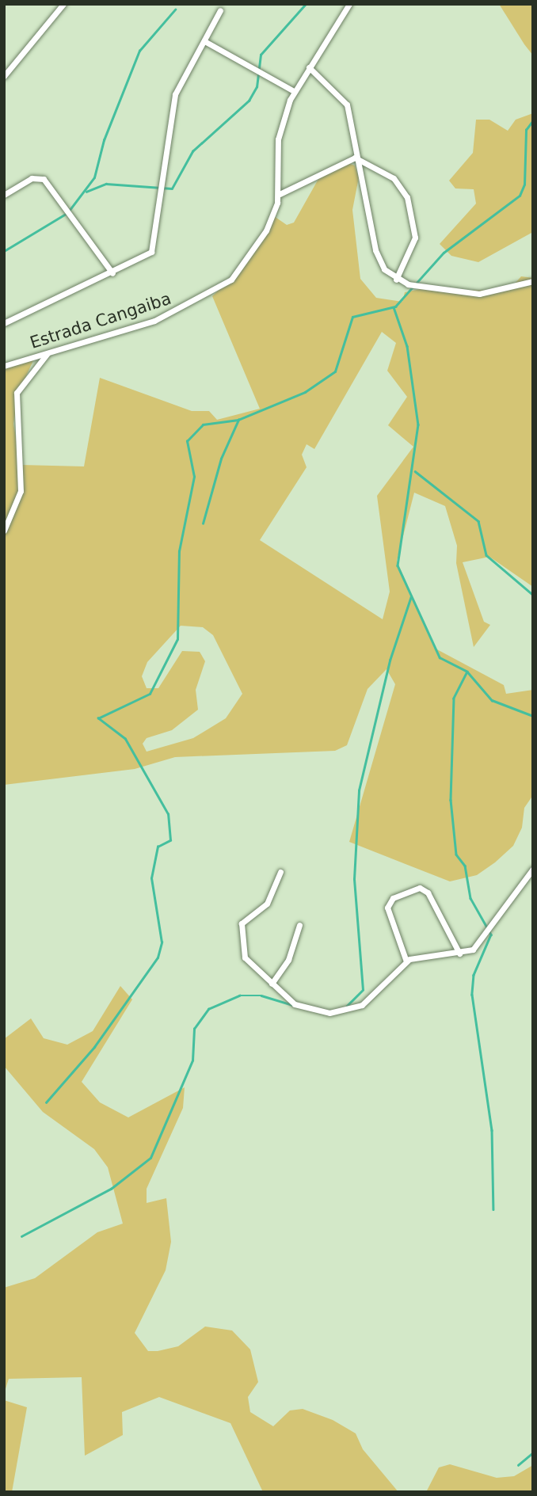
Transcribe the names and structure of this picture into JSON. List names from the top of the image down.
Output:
{
  "streets": {
    "street": ["Estrada Cangaiba"]
  }
}
